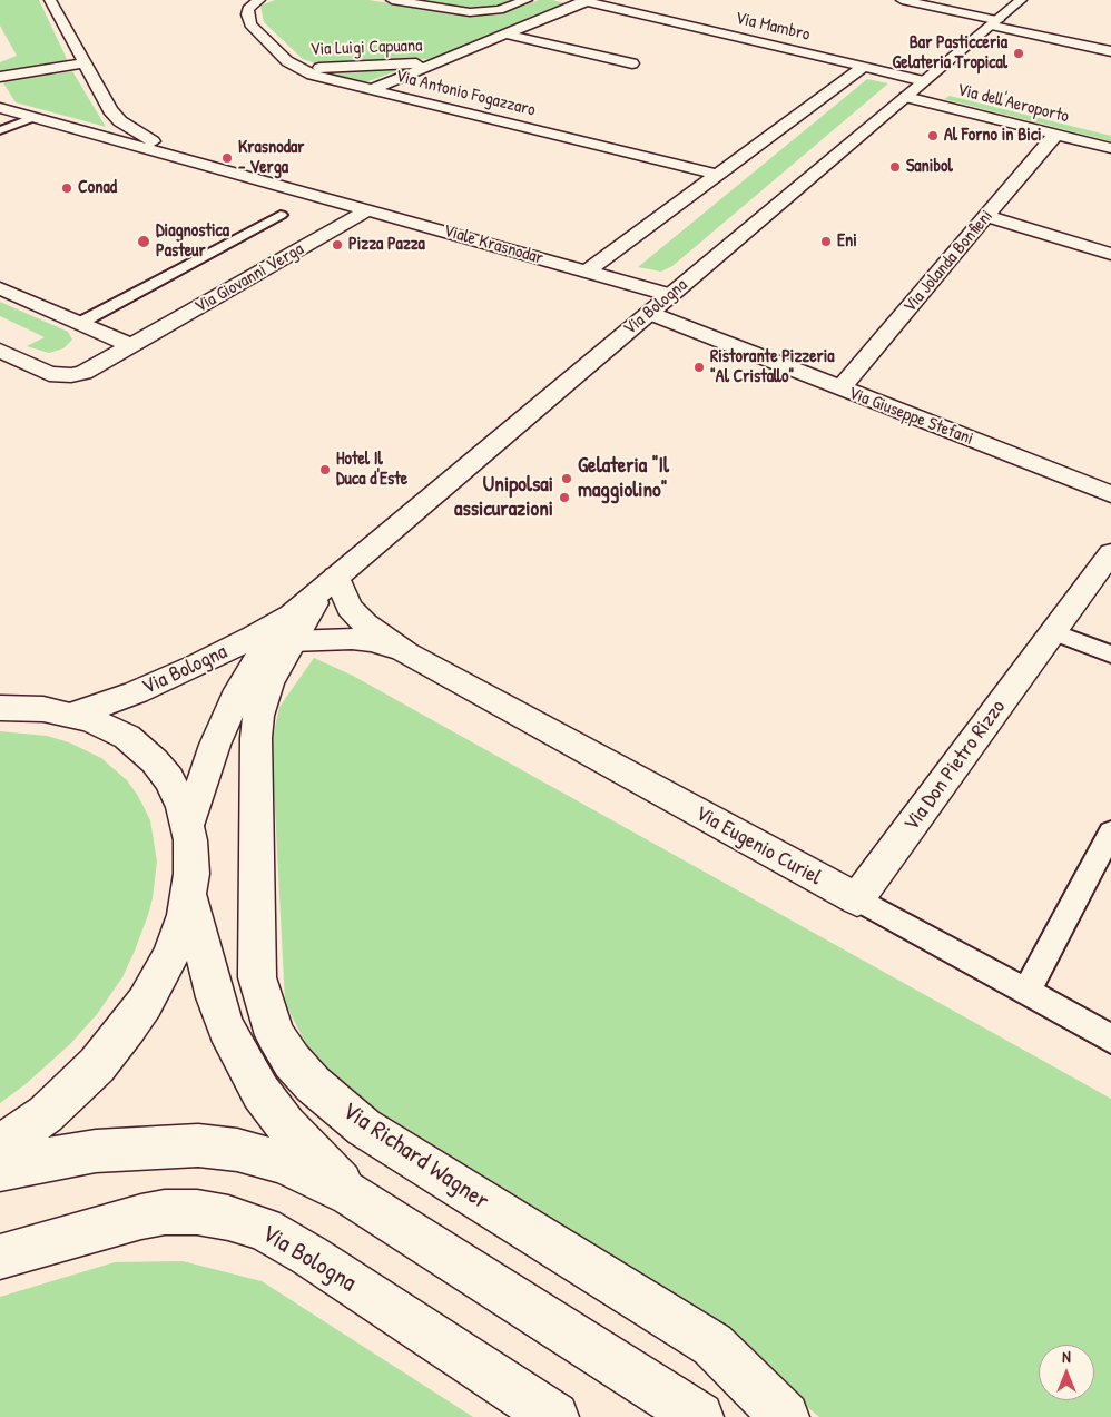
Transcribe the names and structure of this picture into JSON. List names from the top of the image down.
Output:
{
  "streets": {
    "street": [
      "Via Mambro",
      "Via Luigi Capuana",
      "Via Antonio Fogazzaro",
      "Via dell'Aeroporto",
      "Viale Krasnodar",
      "Via Jolanda Bonfieni",
      "Via Giovanni Verga",
      "Via Bologna",
      "Via Giuseppe Stefani",
      "Via Don Pietro Rizzo",
      "Via Eugenio Curiel",
      "Via Richard Wagner"
    ]
  },
  "crossings": [
    ["Via Mambro", "Via Luigi Capuana"],
    ["Via Mambro", "Via Bologna"],
    ["Via Luigi Capuana", "Via Antonio Fogazzaro"],
    ["Via dell'Aeroporto", "Via Jolanda Bonfieni"],
    ["Via dell'Aeroporto", "Via Bologna"],
    ["Viale Krasnodar", "Via Giovanni Verga"],
    ["Viale Krasnodar", "Via Bologna"],
    ["Via Jolanda Bonfieni", "Via Giuseppe Stefani"],
    ["Via Bologna", "Via Giuseppe Stefani"],
    ["Via Bologna", "Via Eugenio Curiel"],
    ["Via Bologna", "Via Richard Wagner"],
    ["Via Don Pietro Rizzo", "Via Eugenio Curiel"],
    ["Via Eugenio Curiel", "Via Richard Wagner"]
  ],
  "places": [
    "Bar Pasticceria Gelateria Tropical",
    "Al Forno in Bici",
    "Krasnodar - Verga",
    "Sanibol",
    "Conad",
    "Diagnostica Pasteur",
    "Eni",
    "Pizza Pazza",
    "Ristorante Pizzeria \"Al Cristallo\"",
    "Hotel Il Duca d'Este",
    "Gelateria \"Il maggiolino\"",
    "Unipolsai assicurazioni"
  ],
  "north": "top"
}
